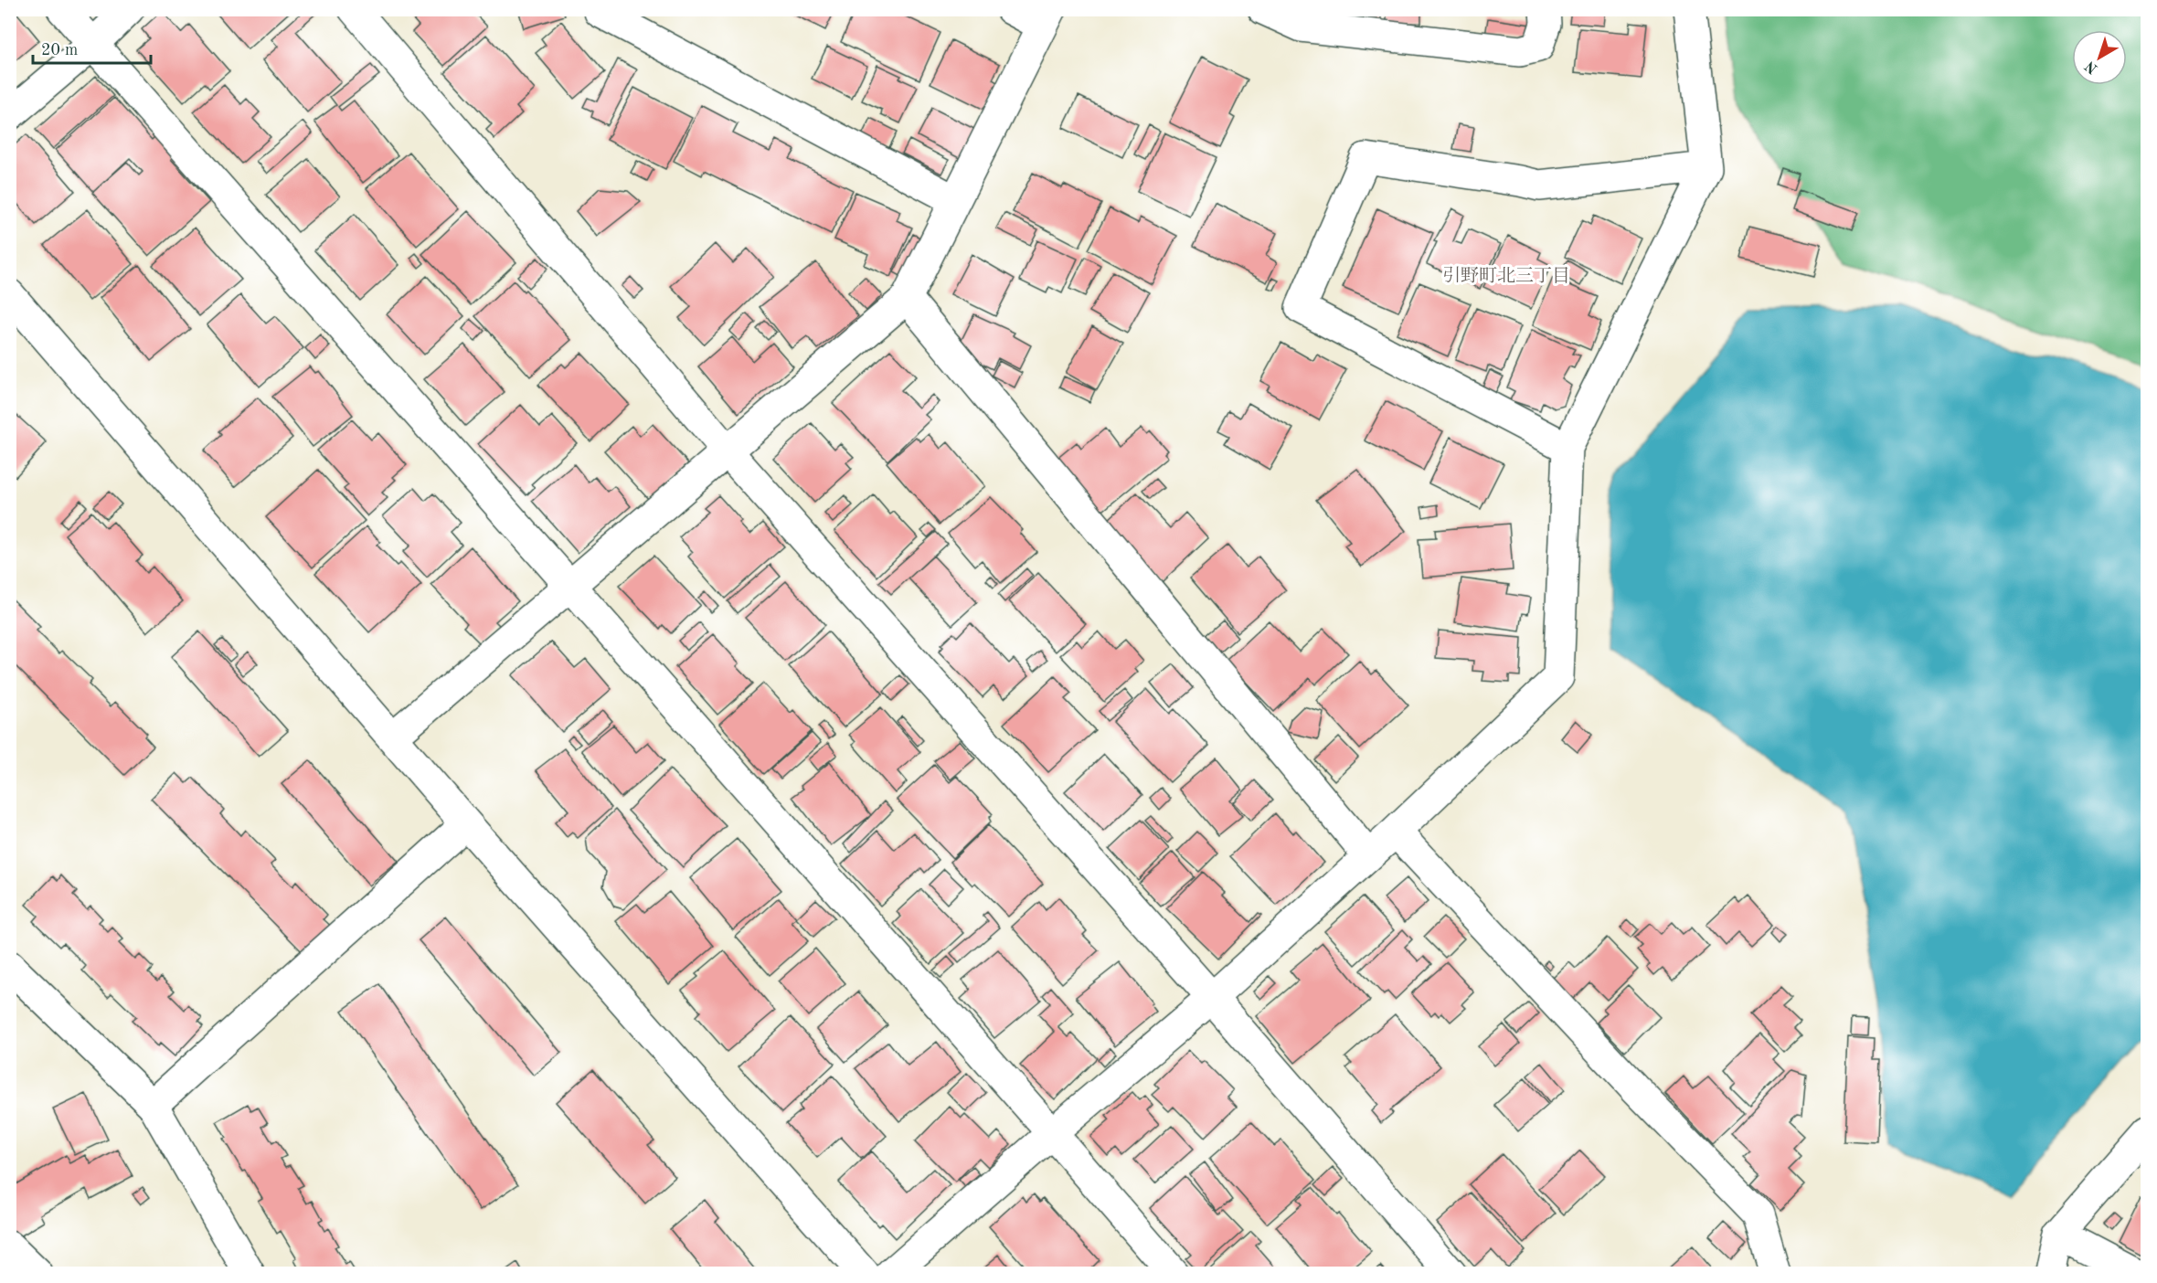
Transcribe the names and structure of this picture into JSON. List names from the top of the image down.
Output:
{
  "districts": ["引野町北三丁目"],
  "scale_bar": "20 m",
  "north": "bottom left"
}
